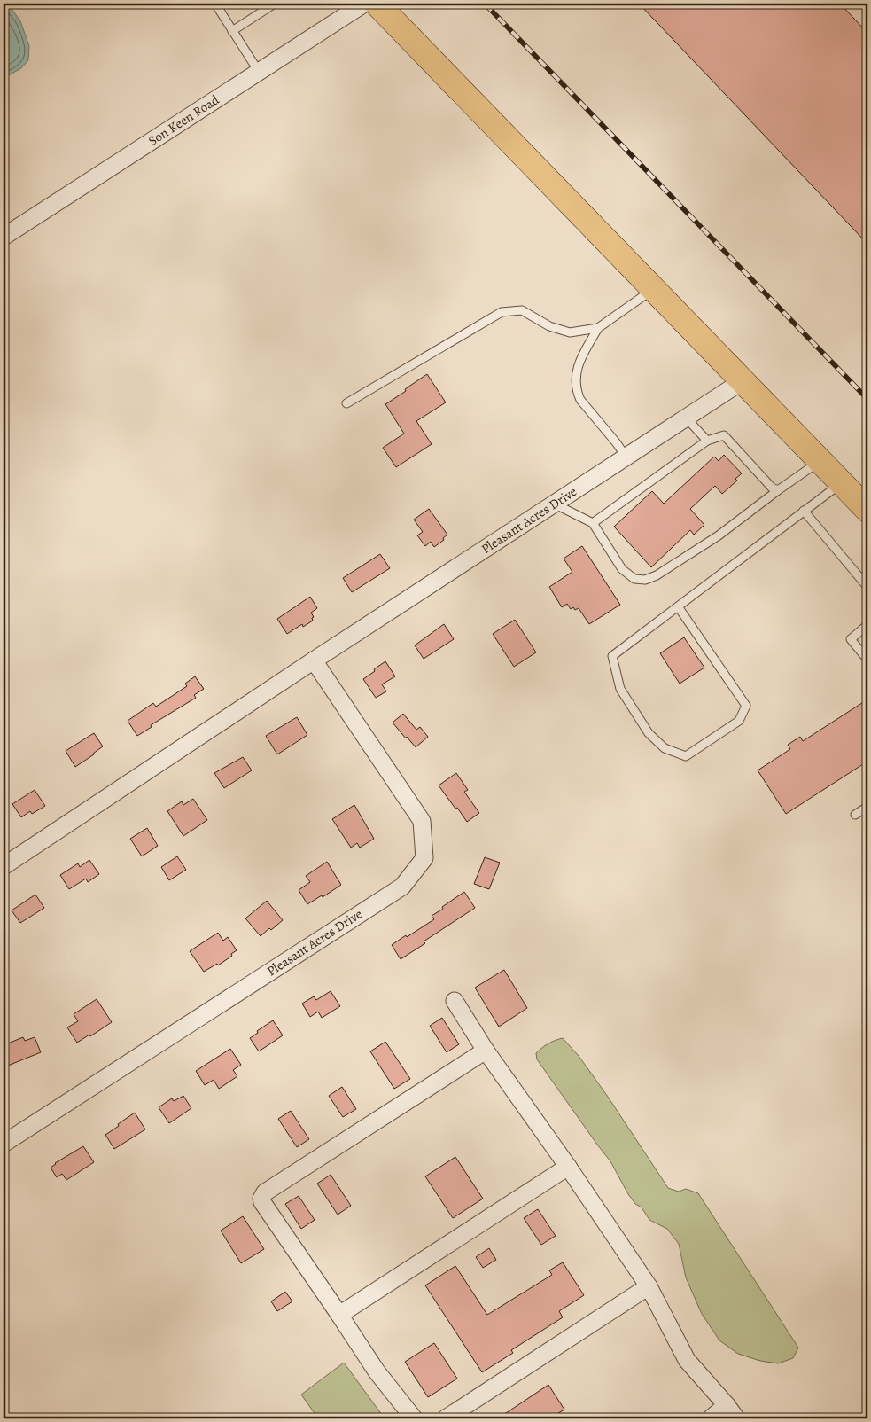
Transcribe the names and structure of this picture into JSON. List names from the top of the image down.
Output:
{
  "streets": {
    "street": ["Son Keen Road", "Pleasant Acres Drive"]
  }
}
